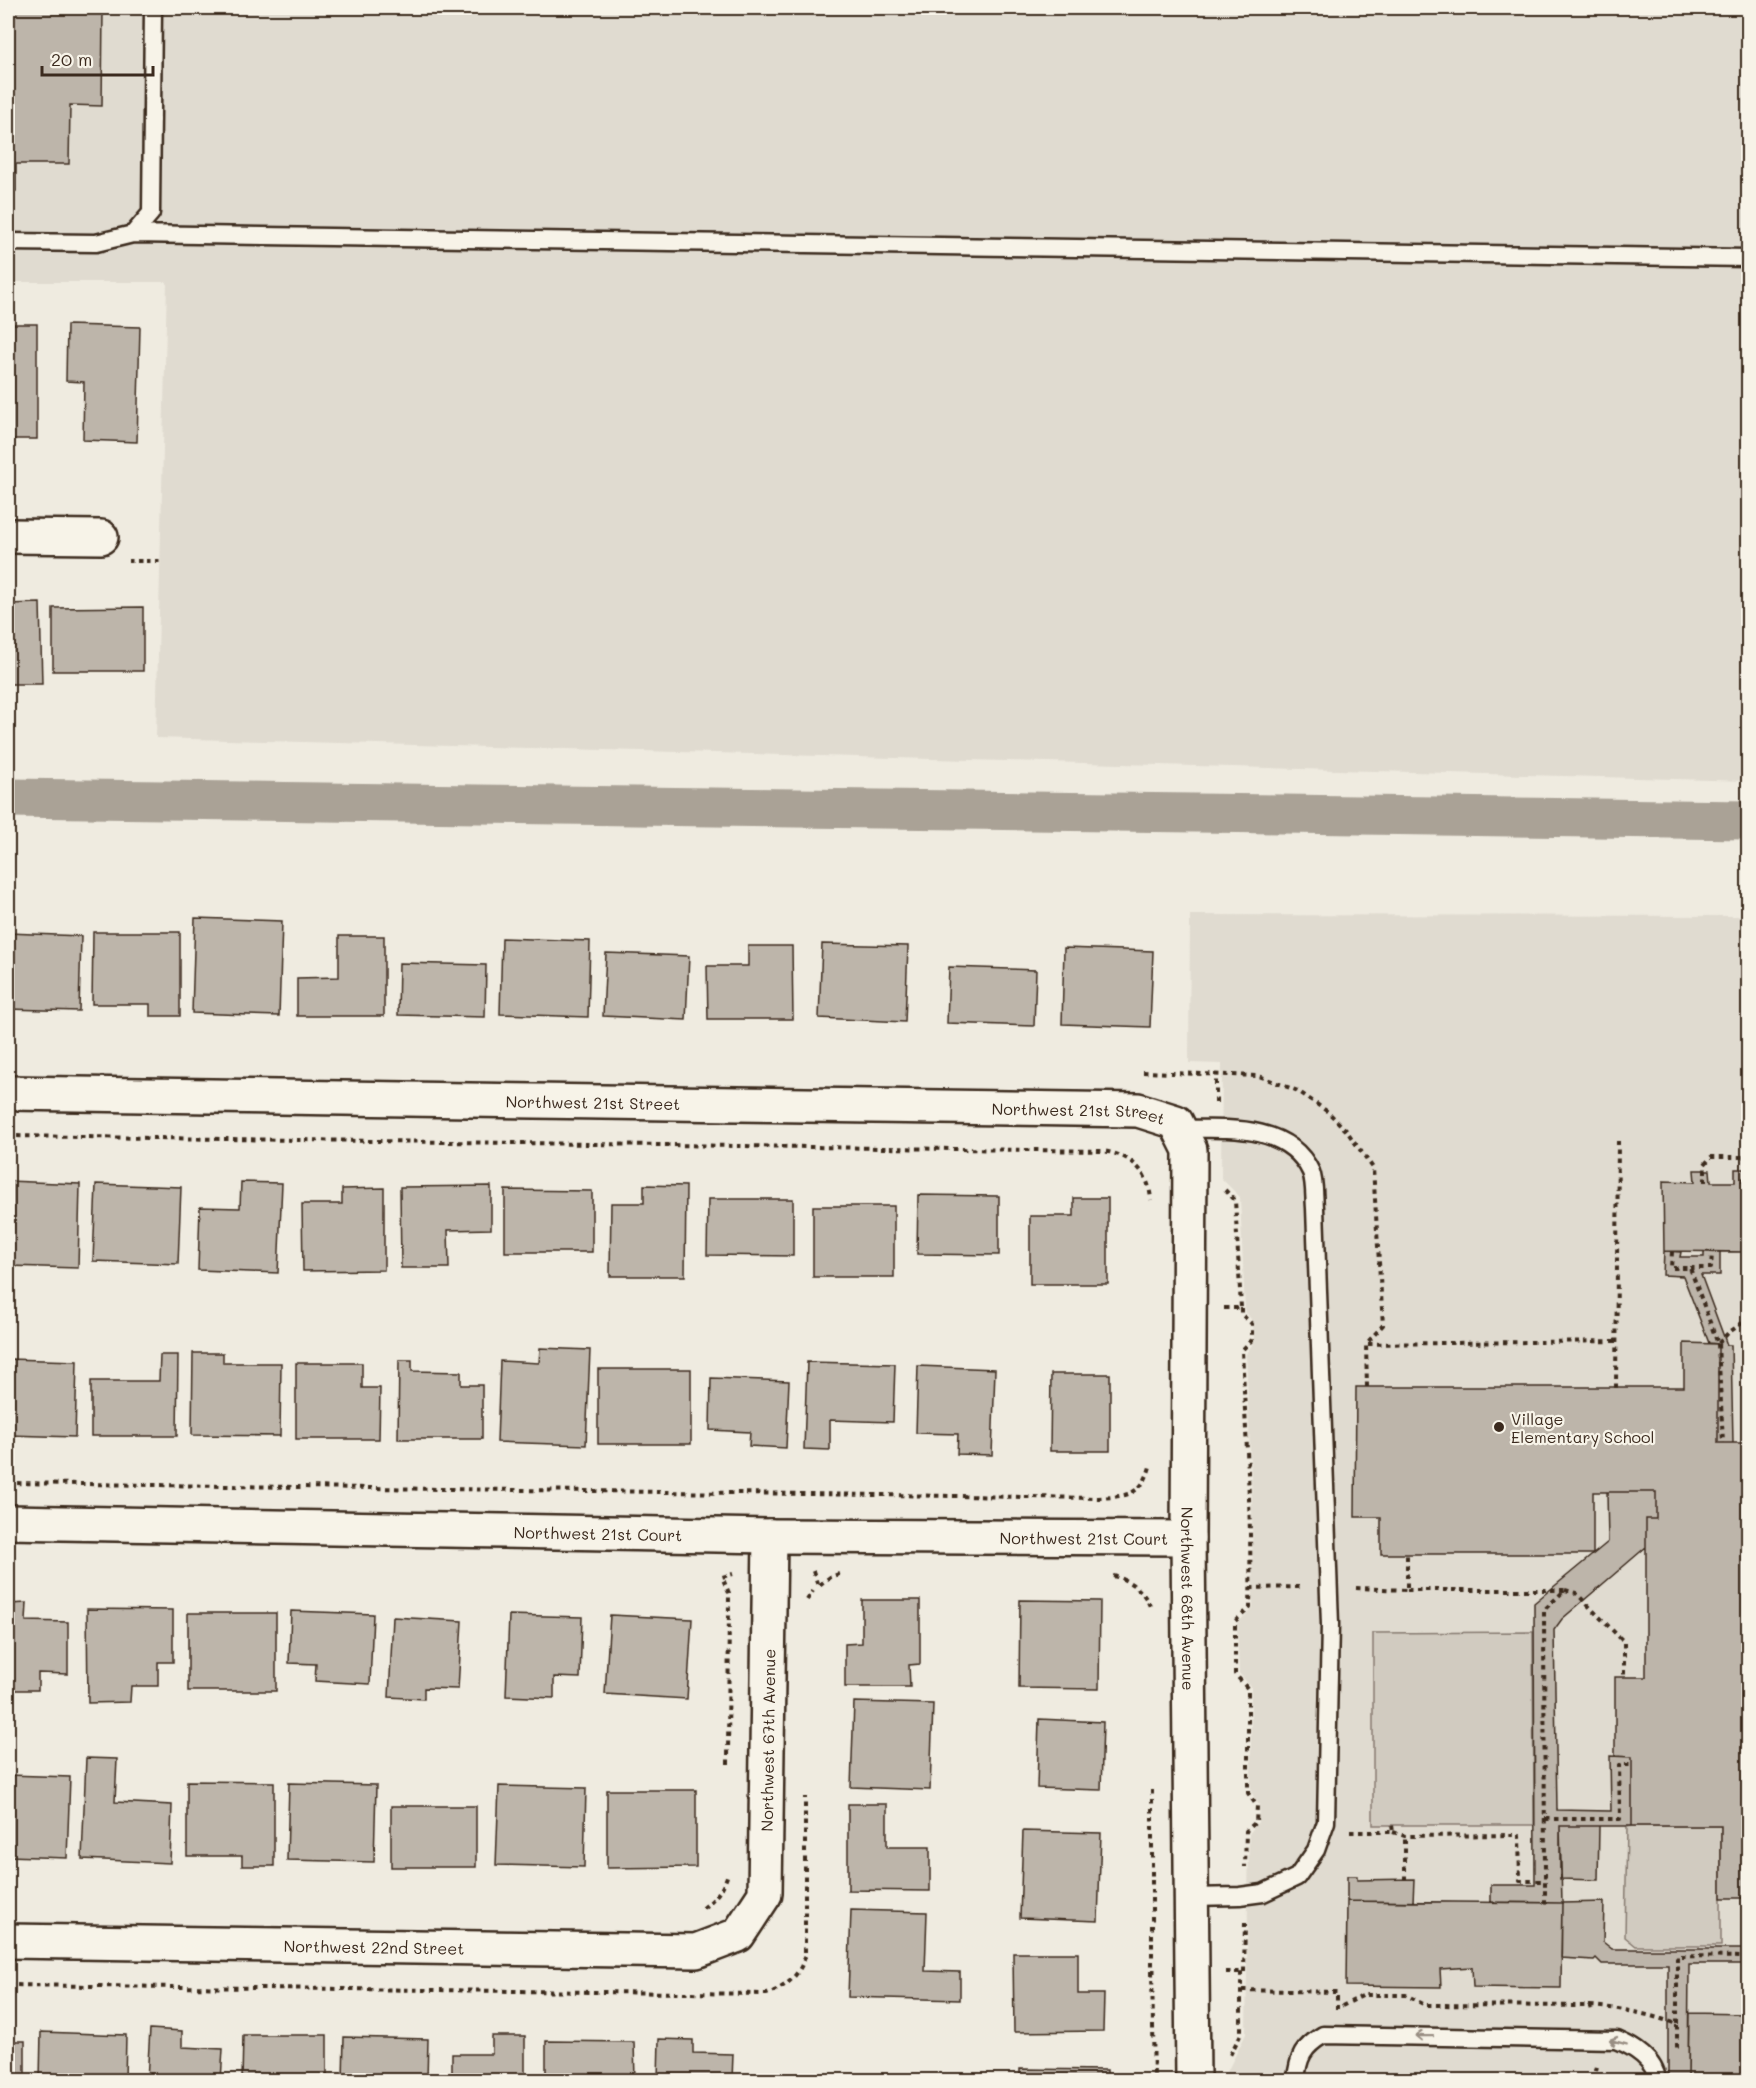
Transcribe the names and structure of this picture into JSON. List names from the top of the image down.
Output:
{
  "streets": {
    "street": [
      "Northwest 21st Street",
      "Northwest 21st Court",
      "Northwest 68th Avenue",
      "Northwest 67th Avenue",
      "Northwest 22nd Street"
    ]
  },
  "crossings": [
    ["Northwest 21st Street", "Northwest 68th Avenue"],
    ["Northwest 21st Court", "Northwest 68th Avenue"],
    ["Northwest 21st Court", "Northwest 67th Avenue"],
    ["Northwest 67th Avenue", "Northwest 22nd Street"]
  ],
  "places": ["Village Elementary School"],
  "scale_bar": "20 m"
}
